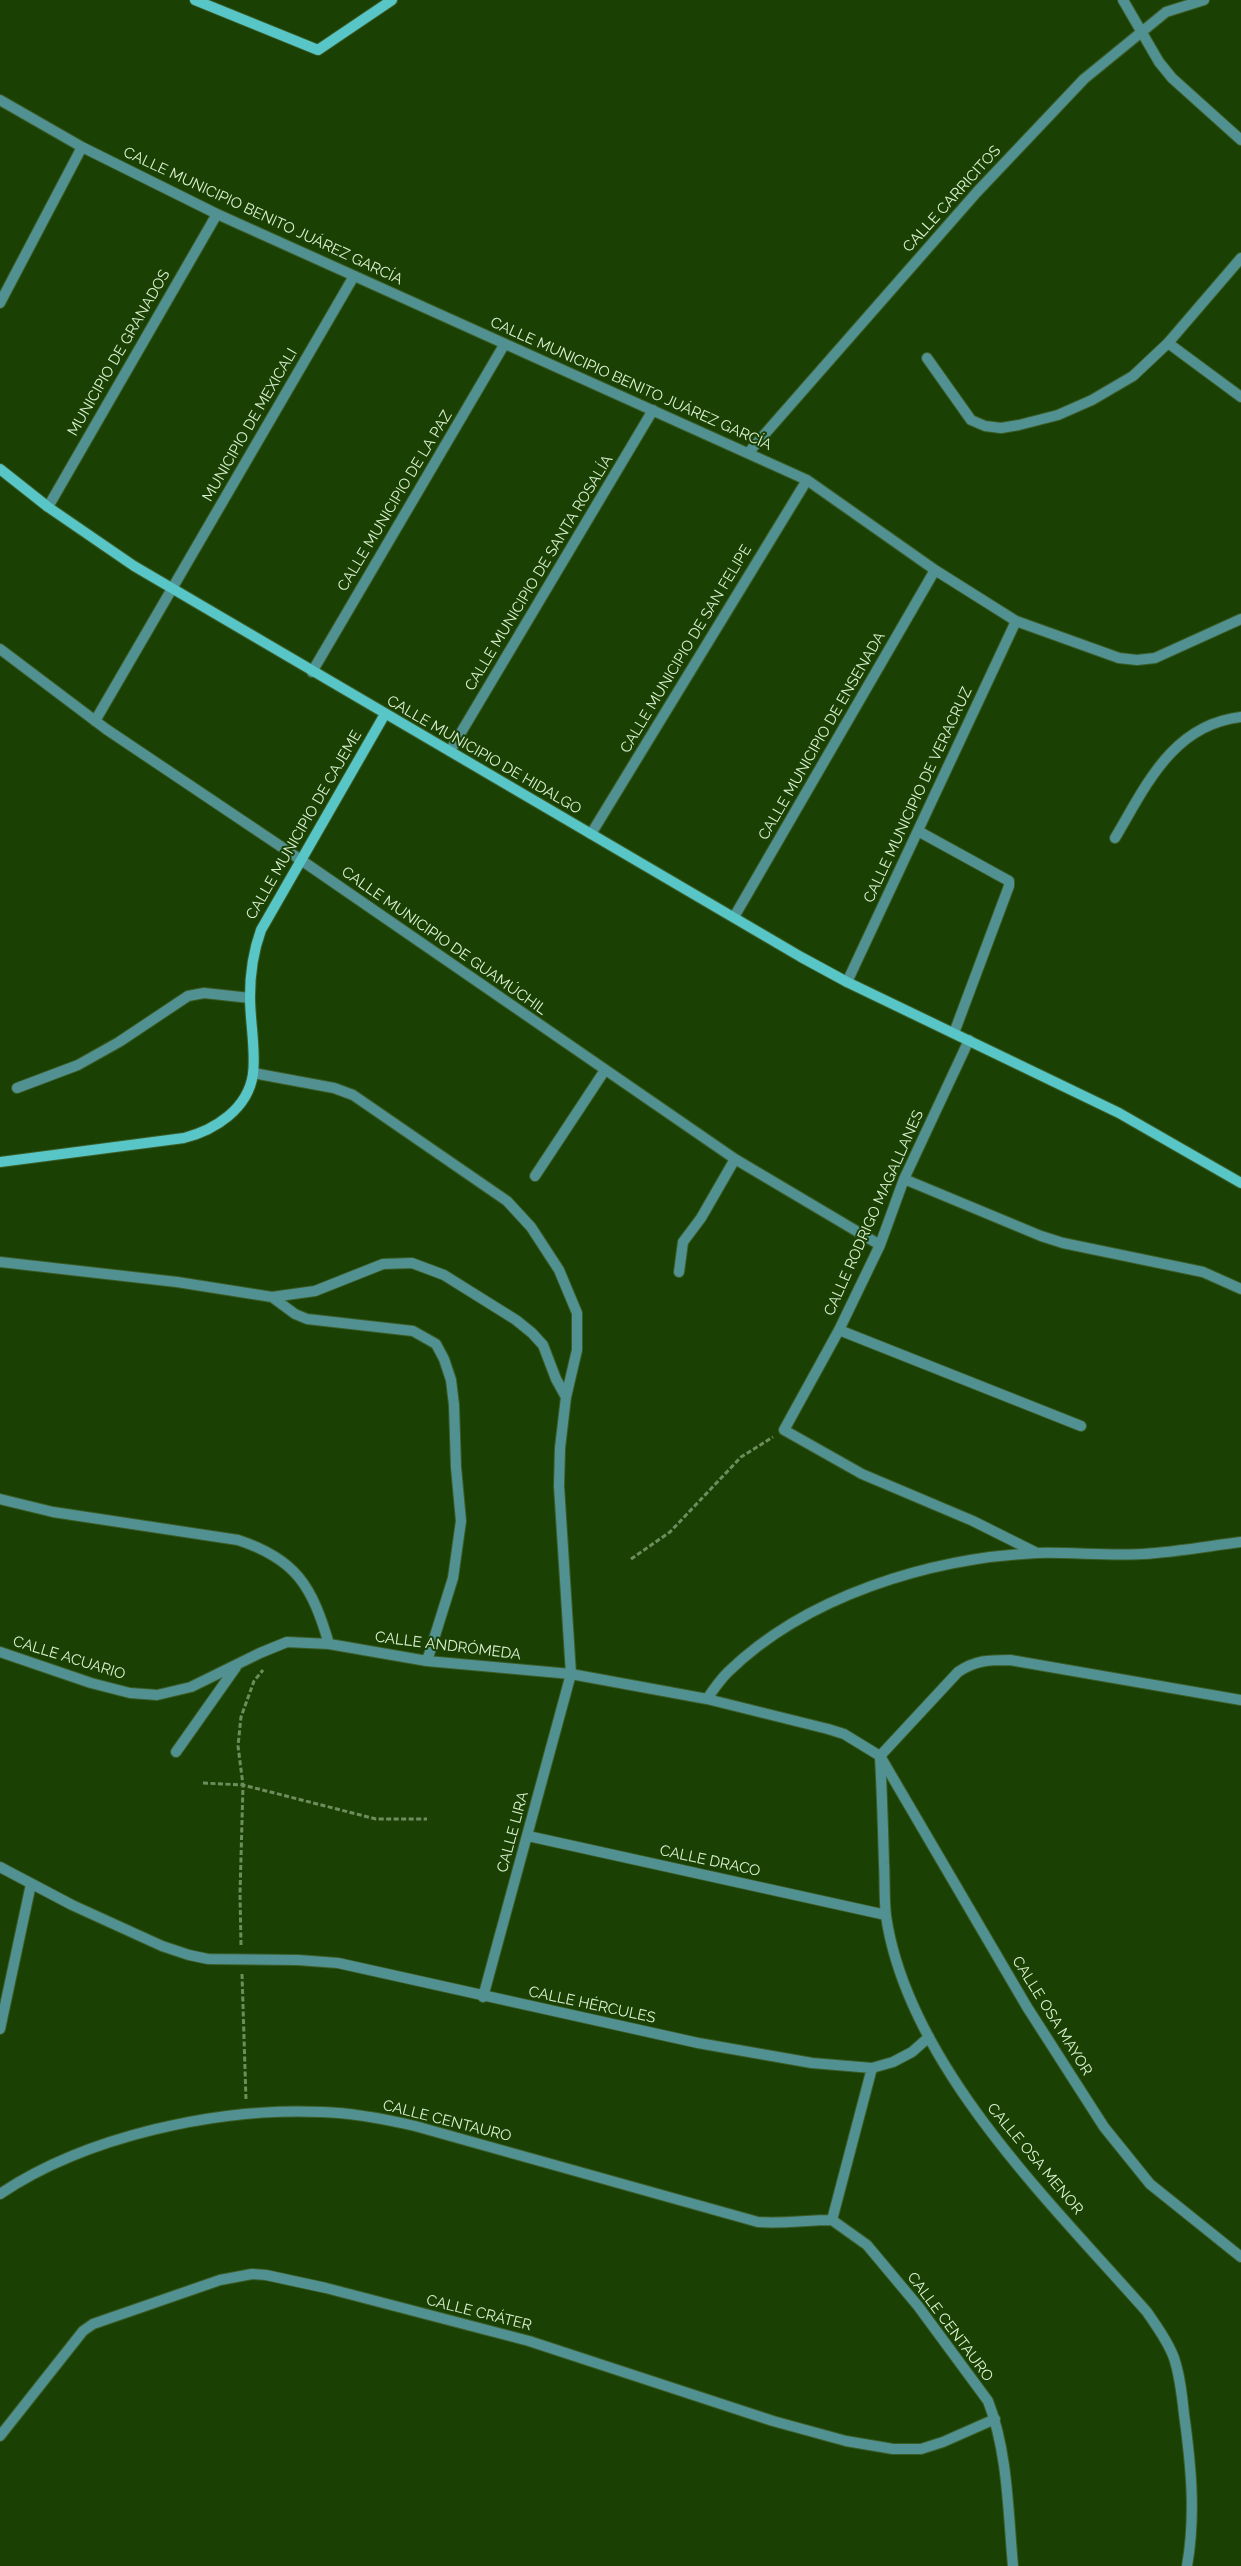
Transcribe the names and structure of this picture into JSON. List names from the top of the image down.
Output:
{
  "streets": {
    "street": [
      "CALLE CARRICITOS",
      "CALLE MUNICIPIO BENITO JUÁREZ GARCÍA",
      "MUNICIPIO DE GRANADOS",
      "MUNICIPIO DE MEXICALI",
      "CALLE MUNICIPIO DE LA PAZ",
      "CALLE MUNICIPIO DE SANTA ROSALÍA",
      "CALLE MUNICIPIO DE SAN FELIPE",
      "CALLE MUNICIPIO DE ENSENADA",
      "CALLE MUNICIPIO DE HIDALGO",
      "CALLE MUNICIPIO DE VERACRUZ",
      "CALLE MUNICIPIO DE CAJEME",
      "CALLE MUNICIPIO DE GUAMÚCHIL",
      "CALLE RODRIGO MAGALLANES",
      "CALLE ANDRÓMEDA",
      "CALLE ACUARIO",
      "CALLE LIRA",
      "CALLE DRACO",
      "CALLE HÉRCULES",
      "CALLE OSA MAYOR",
      "CALLE CENTAURO",
      "CALLE OSA MENOR",
      "CALLE CRÁTER"
    ]
  },
  "crossings": [
    ["CALLE CARRICITOS", "CALLE MUNICIPIO BENITO JUÁREZ GARCÍA"],
    ["CALLE MUNICIPIO BENITO JUÁREZ GARCÍA", "MUNICIPIO DE GRANADOS"],
    ["CALLE MUNICIPIO BENITO JUÁREZ GARCÍA", "MUNICIPIO DE MEXICALI"],
    ["CALLE MUNICIPIO BENITO JUÁREZ GARCÍA", "CALLE MUNICIPIO DE LA PAZ"],
    ["CALLE MUNICIPIO BENITO JUÁREZ GARCÍA", "CALLE MUNICIPIO DE SANTA ROSALÍA"],
    ["CALLE MUNICIPIO BENITO JUÁREZ GARCÍA", "CALLE MUNICIPIO DE SAN FELIPE"],
    ["CALLE MUNICIPIO BENITO JUÁREZ GARCÍA", "CALLE MUNICIPIO DE ENSENADA"],
    ["CALLE MUNICIPIO BENITO JUÁREZ GARCÍA", "CALLE MUNICIPIO DE VERACRUZ"],
    ["MUNICIPIO DE GRANADOS", "CALLE MUNICIPIO DE HIDALGO"],
    ["MUNICIPIO DE MEXICALI", "CALLE MUNICIPIO DE HIDALGO"],
    ["MUNICIPIO DE MEXICALI", "CALLE MUNICIPIO DE GUAMÚCHIL"],
    ["CALLE MUNICIPIO DE LA PAZ", "CALLE MUNICIPIO DE HIDALGO"],
    ["CALLE MUNICIPIO DE SANTA ROSALÍA", "CALLE MUNICIPIO DE HIDALGO"],
    ["CALLE MUNICIPIO DE SAN FELIPE", "CALLE MUNICIPIO DE HIDALGO"],
    ["CALLE MUNICIPIO DE ENSENADA", "CALLE MUNICIPIO DE HIDALGO"],
    ["CALLE MUNICIPIO DE HIDALGO", "CALLE MUNICIPIO DE VERACRUZ"],
    ["CALLE MUNICIPIO DE HIDALGO", "CALLE MUNICIPIO DE CAJEME"],
    ["CALLE MUNICIPIO DE HIDALGO", "CALLE RODRIGO MAGALLANES"],
    ["CALLE MUNICIPIO DE CAJEME", "CALLE MUNICIPIO DE GUAMÚCHIL"],
    ["CALLE MUNICIPIO DE CAJEME", "CALLE LIRA"],
    ["CALLE MUNICIPIO DE GUAMÚCHIL", "CALLE RODRIGO MAGALLANES"],
    ["CALLE ANDRÓMEDA", "CALLE ACUARIO"],
    ["CALLE ANDRÓMEDA", "CALLE LIRA"],
    ["CALLE ANDRÓMEDA", "CALLE OSA MAYOR"],
    ["CALLE ANDRÓMEDA", "CALLE OSA MENOR"],
    ["CALLE LIRA", "CALLE DRACO"],
    ["CALLE LIRA", "CALLE HÉRCULES"],
    ["CALLE DRACO", "CALLE OSA MENOR"],
    ["CALLE HÉRCULES", "CALLE OSA MENOR"],
    ["CALLE OSA MAYOR", "CALLE OSA MENOR"],
    ["CALLE CENTAURO", "CALLE CRÁTER"]
  ]
}
